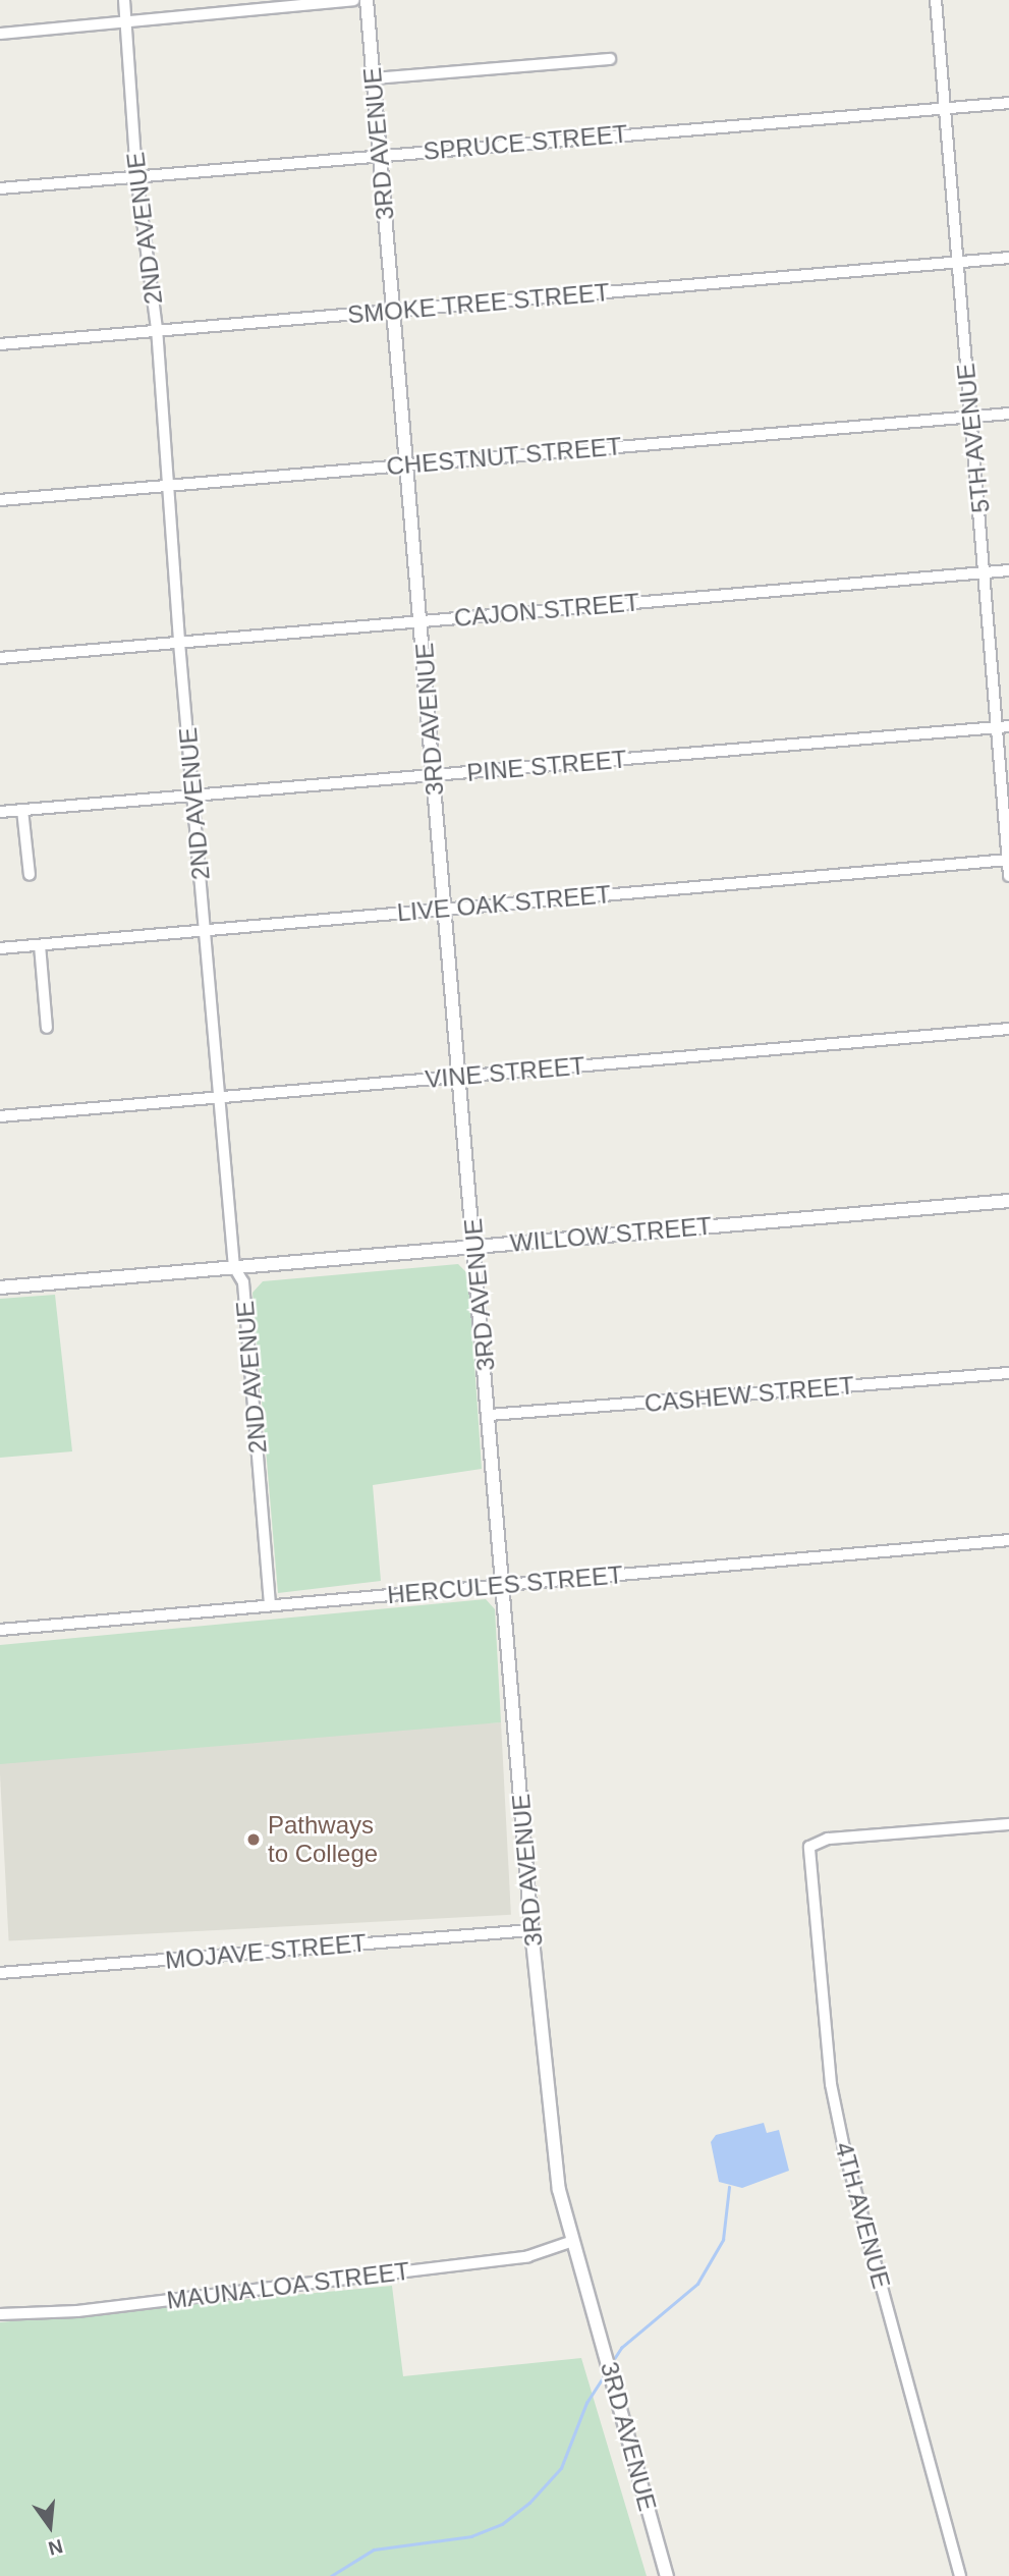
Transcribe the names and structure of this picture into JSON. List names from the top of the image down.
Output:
{
  "streets": {
    "street": [
      "SPRUCE STREET",
      "3RD AVENUE",
      "2ND AVENUE",
      "SMOKE TREE STREET",
      "5TH AVENUE",
      "CHESTNUT STREET",
      "CAJON STREET",
      "PINE STREET",
      "LIVE OAK STREET",
      "VINE STREET",
      "WILLOW STREET",
      "CASHEW STREET",
      "HERCULES STREET",
      "MOJAVE STREET",
      "4TH AVENUE",
      "MAUNA LOA STREET"
    ]
  },
  "crossings": [
    ["SPRUCE STREET", "3RD AVENUE"],
    ["SPRUCE STREET", "2ND AVENUE"],
    ["SPRUCE STREET", "5TH AVENUE"],
    ["3RD AVENUE", "SMOKE TREE STREET"],
    ["3RD AVENUE", "CHESTNUT STREET"],
    ["3RD AVENUE", "CAJON STREET"],
    ["3RD AVENUE", "PINE STREET"],
    ["3RD AVENUE", "LIVE OAK STREET"],
    ["3RD AVENUE", "VINE STREET"],
    ["3RD AVENUE", "WILLOW STREET"],
    ["3RD AVENUE", "CASHEW STREET"],
    ["3RD AVENUE", "HERCULES STREET"],
    ["3RD AVENUE", "MOJAVE STREET"],
    ["3RD AVENUE", "MAUNA LOA STREET"],
    ["2ND AVENUE", "SMOKE TREE STREET"],
    ["2ND AVENUE", "CHESTNUT STREET"],
    ["2ND AVENUE", "CAJON STREET"],
    ["2ND AVENUE", "PINE STREET"],
    ["2ND AVENUE", "LIVE OAK STREET"],
    ["2ND AVENUE", "VINE STREET"],
    ["2ND AVENUE", "WILLOW STREET"],
    ["2ND AVENUE", "HERCULES STREET"],
    ["SMOKE TREE STREET", "5TH AVENUE"],
    ["5TH AVENUE", "CHESTNUT STREET"],
    ["5TH AVENUE", "CAJON STREET"],
    ["5TH AVENUE", "PINE STREET"],
    ["5TH AVENUE", "LIVE OAK STREET"]
  ],
  "places": ["Pathways to College"],
  "north": "bottom"
}
